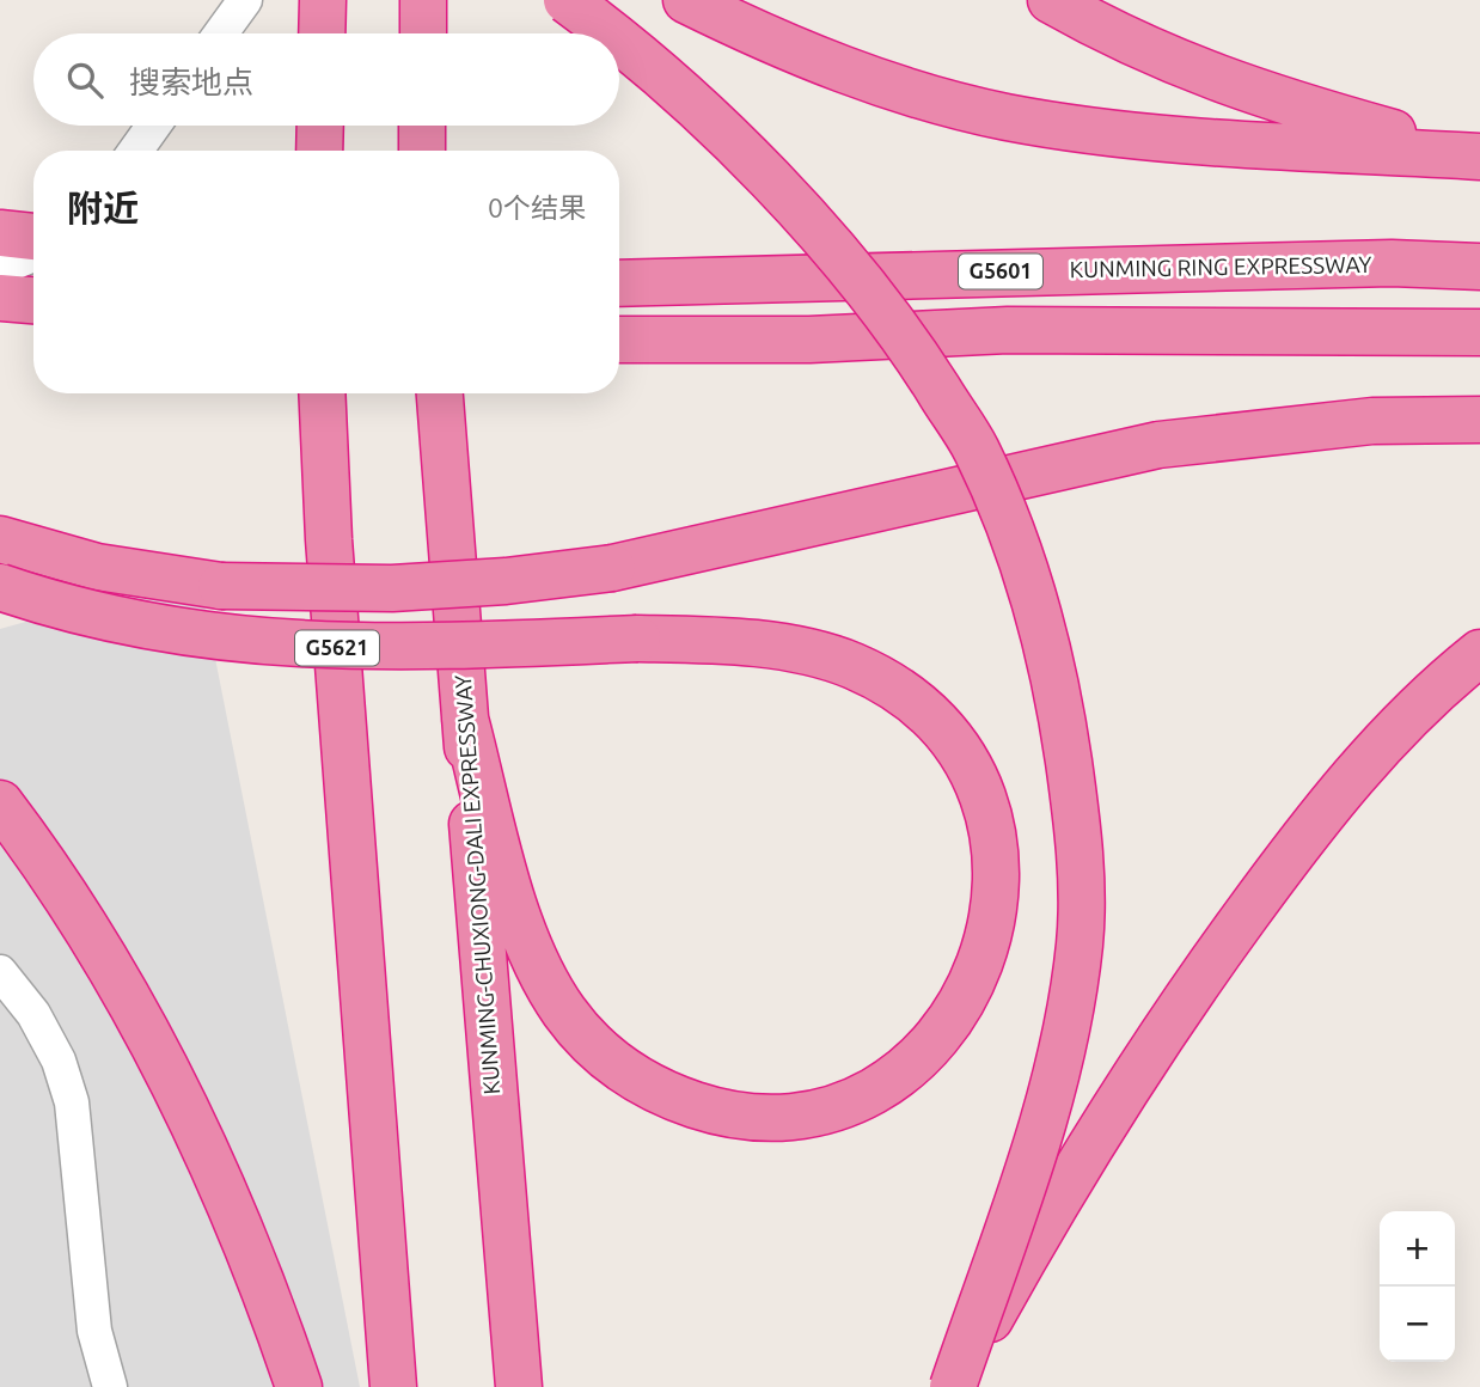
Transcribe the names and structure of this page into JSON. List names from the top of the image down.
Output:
{
  "streets": {
    "highway": [
      "KUNMING RING EXPRESSWAY",
      "G5601",
      "G5621",
      "KUNMING-CHUXIONG-DALI EXPRESSWAY"
    ]
  },
  "page": {
    "search": "搜索地点",
    "heading": ["附近", "0个结果"],
    "map_buttons": ["+", "−"]
  }
}
